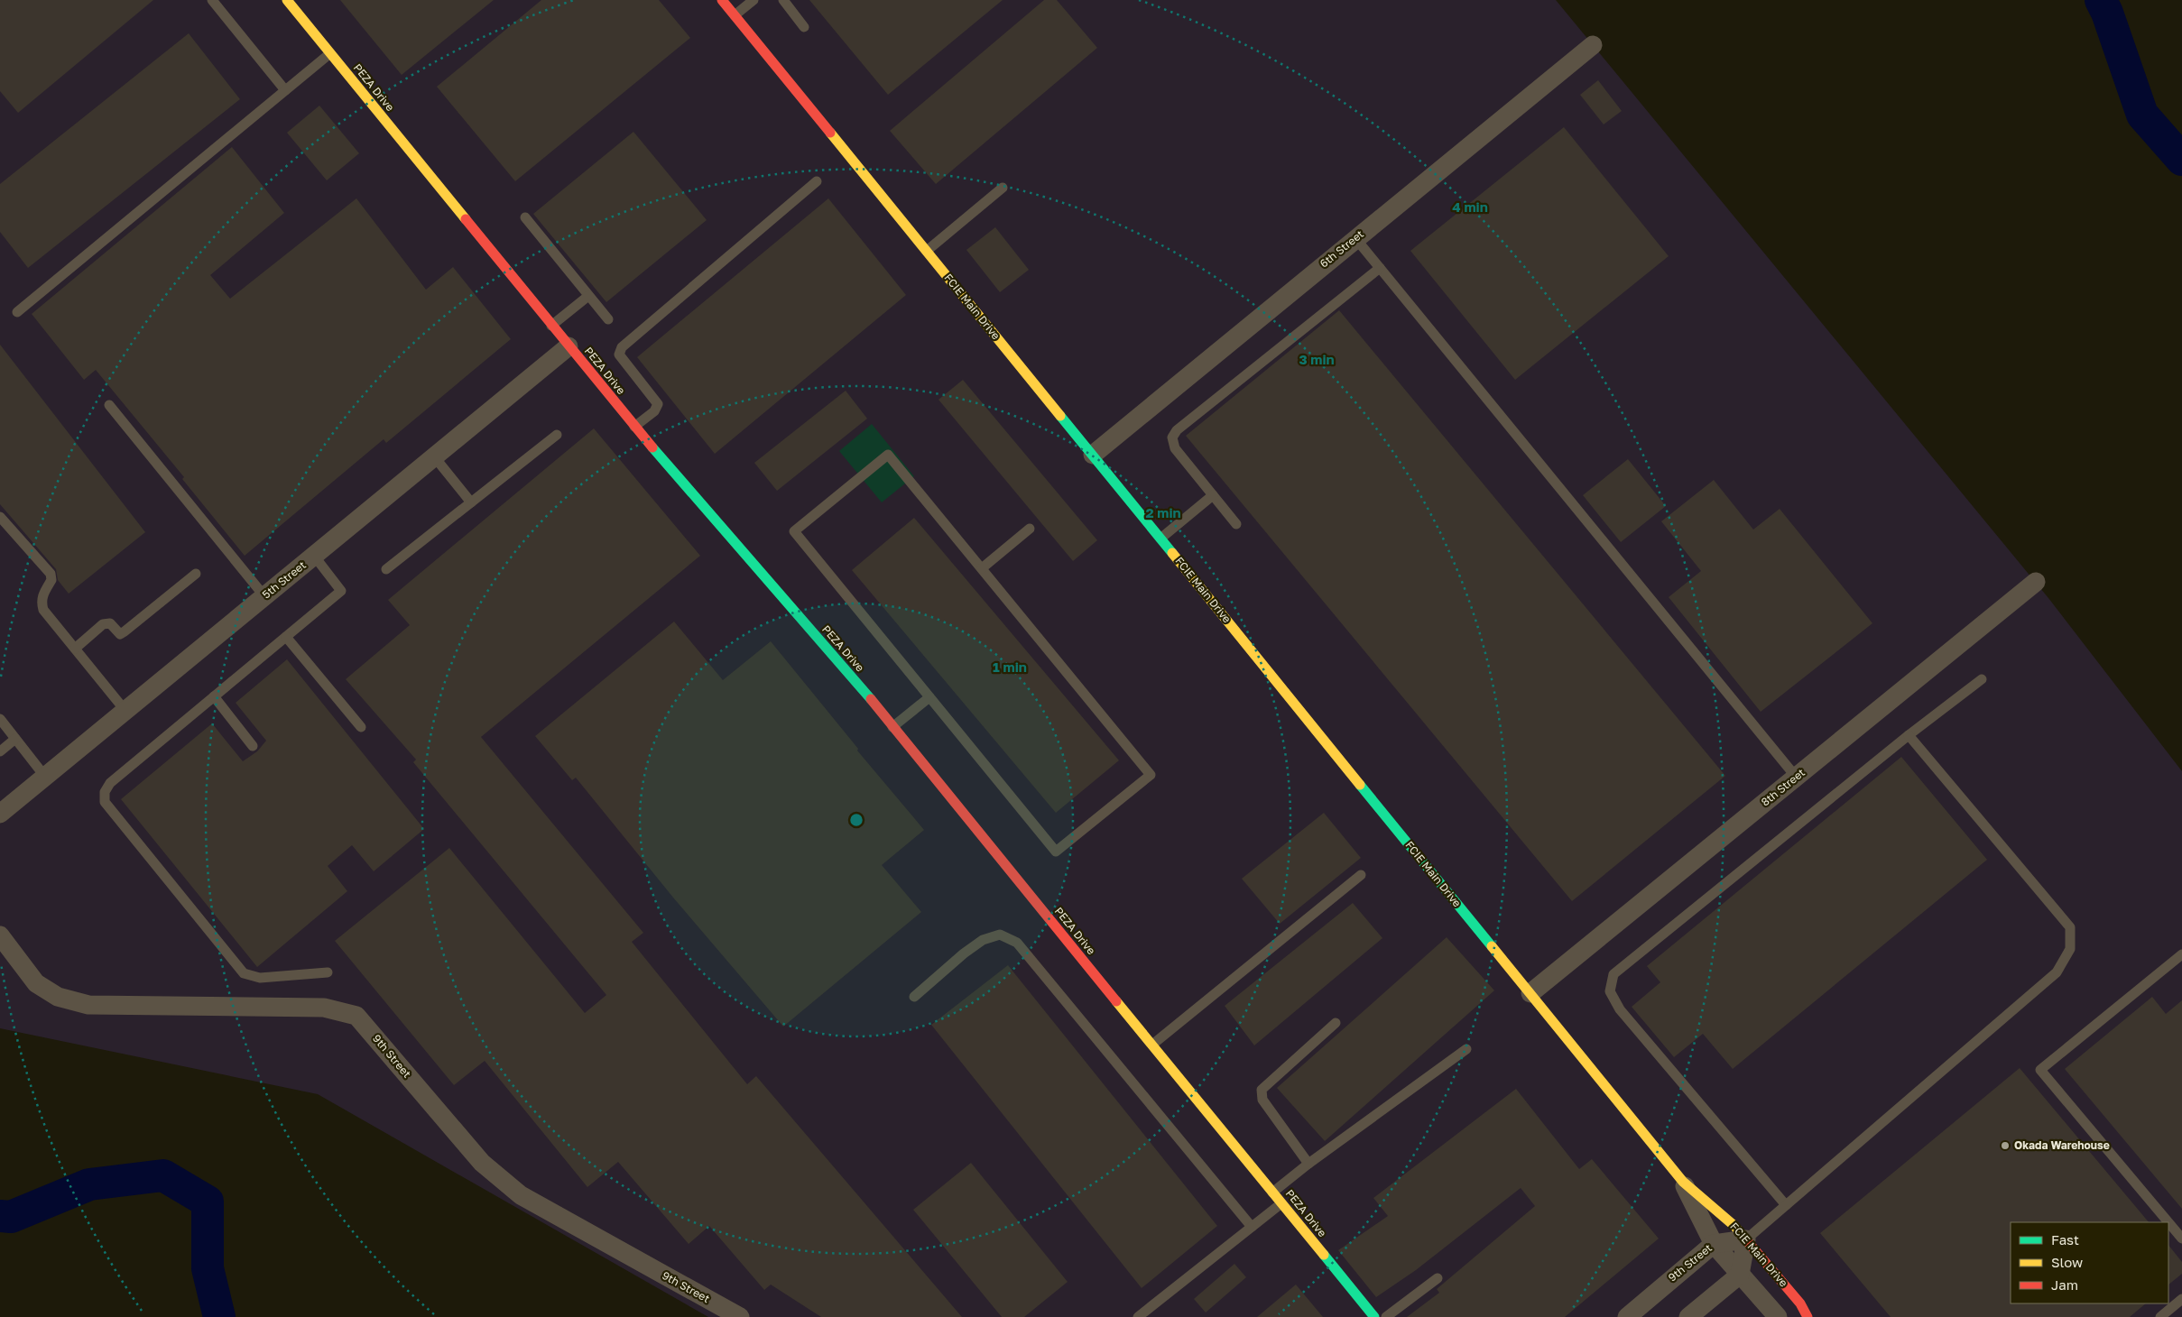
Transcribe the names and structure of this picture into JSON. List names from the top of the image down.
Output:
{
  "streets": {
    "street": [
      "PEZA Drive",
      "6th Street",
      "FCIE Main Drive",
      "5th Street",
      "8th Street",
      "9th Street"
    ]
  },
  "crossings": [
    ["PEZA Drive", "5th Street"],
    ["6th Street", "FCIE Main Drive"],
    ["FCIE Main Drive", "8th Street"],
    ["FCIE Main Drive", "9th Street"]
  ],
  "places": ["Okada Warehouse"],
  "legend": ["Fast", "Slow", "Jam"],
  "rings": [
    "4 min",
    "3 min",
    "2 min",
    "1 min"
  ]
}
